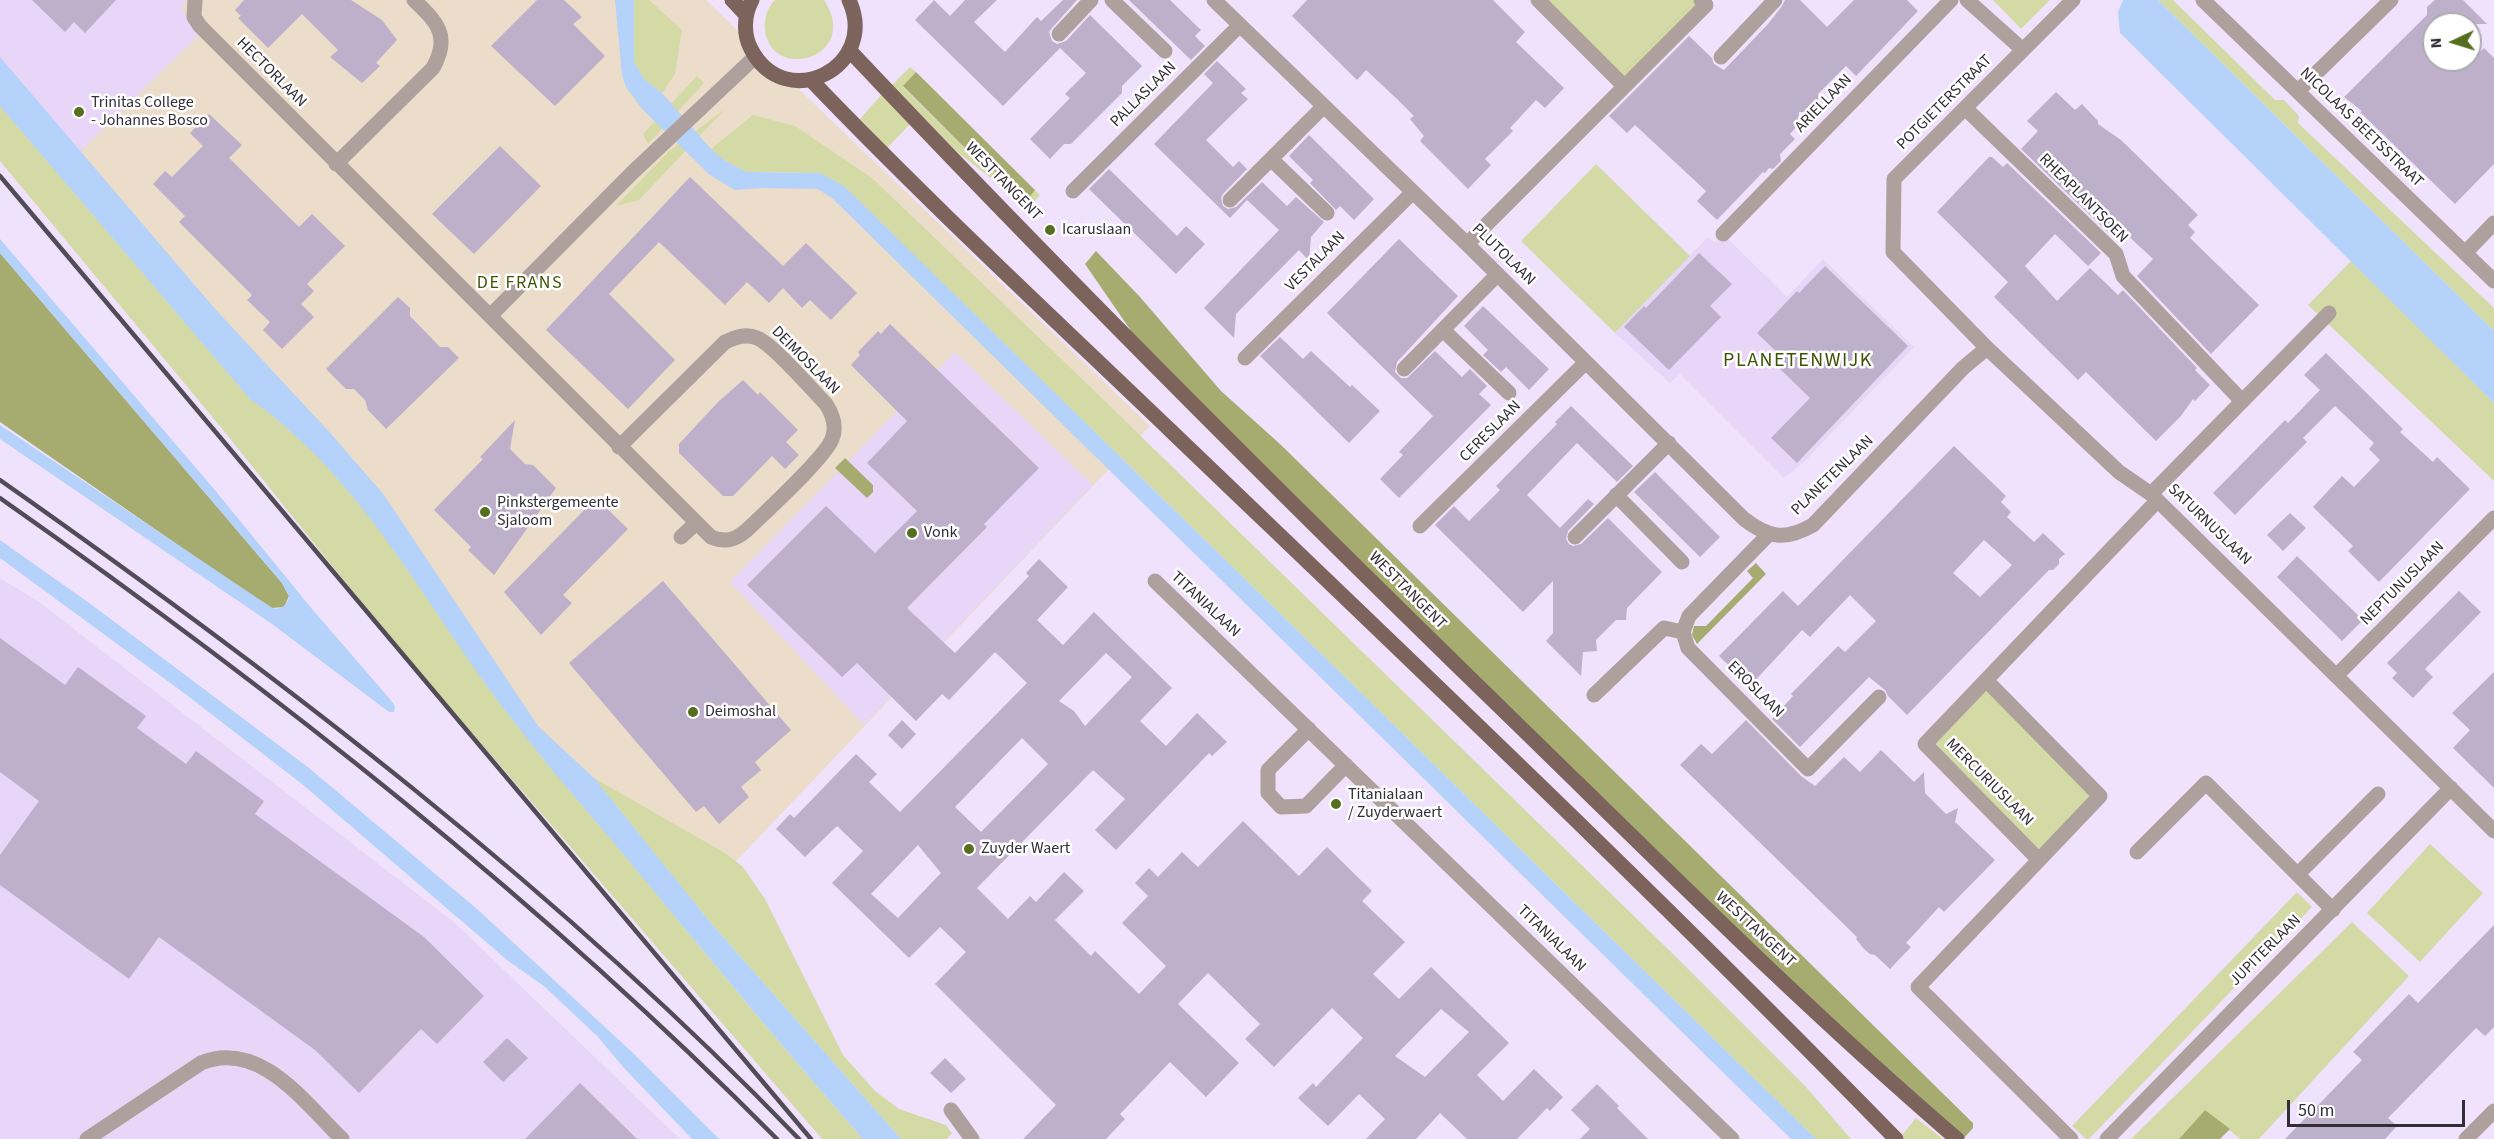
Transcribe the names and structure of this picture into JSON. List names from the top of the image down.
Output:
{
  "streets": {
    "main road": ["WESTTANGENT"],
    "street": [
      "HECTORLAAN",
      "PALLASLAAN",
      "POTGIETERSTRAAT",
      "ARIELLAAN",
      "NICOLAAS BEETSSTRAAT",
      "RHEAPLANTSOEN",
      "PLUTOLAAN",
      "VESTALAAN",
      "DEIMOSLAAN",
      "CERESLAAN",
      "PLANETENLAAN",
      "SATURNUSLAAN",
      "NEPTUNUSLAAN",
      "TITANIALAAN",
      "EROSLAAN",
      "MERCURIUSLAAN",
      "JUPITERLAAN"
    ]
  },
  "crossings": [
    ["HECTORLAAN", "DEIMOSLAAN"],
    ["PALLASLAAN", "PLUTOLAAN"],
    ["POTGIETERSTRAAT", "RHEAPLANTSOEN"],
    ["POTGIETERSTRAAT", "SATURNUSLAAN"],
    ["PLUTOLAAN", "VESTALAAN"],
    ["PLUTOLAAN", "CERESLAAN"],
    ["PLUTOLAAN", "PLANETENLAAN"],
    ["PLANETENLAAN", "SATURNUSLAAN"],
    ["SATURNUSLAAN", "NEPTUNUSLAAN"],
    ["SATURNUSLAAN", "MERCURIUSLAAN"],
    ["SATURNUSLAAN", "JUPITERLAAN"]
  ],
  "districts": ["DE FRANS", "PLANETENWIJK"],
  "places": [
    "Trinitas College - Johannes Bosco",
    "Icaruslaan",
    "Pinkstergemeente Sjaloom",
    "Vonk",
    "Deimoshal",
    "Titanialaan / Zuyderwaert",
    "Zuyder Waert"
  ],
  "scale_bar": "50 m",
  "north": "left"
}
